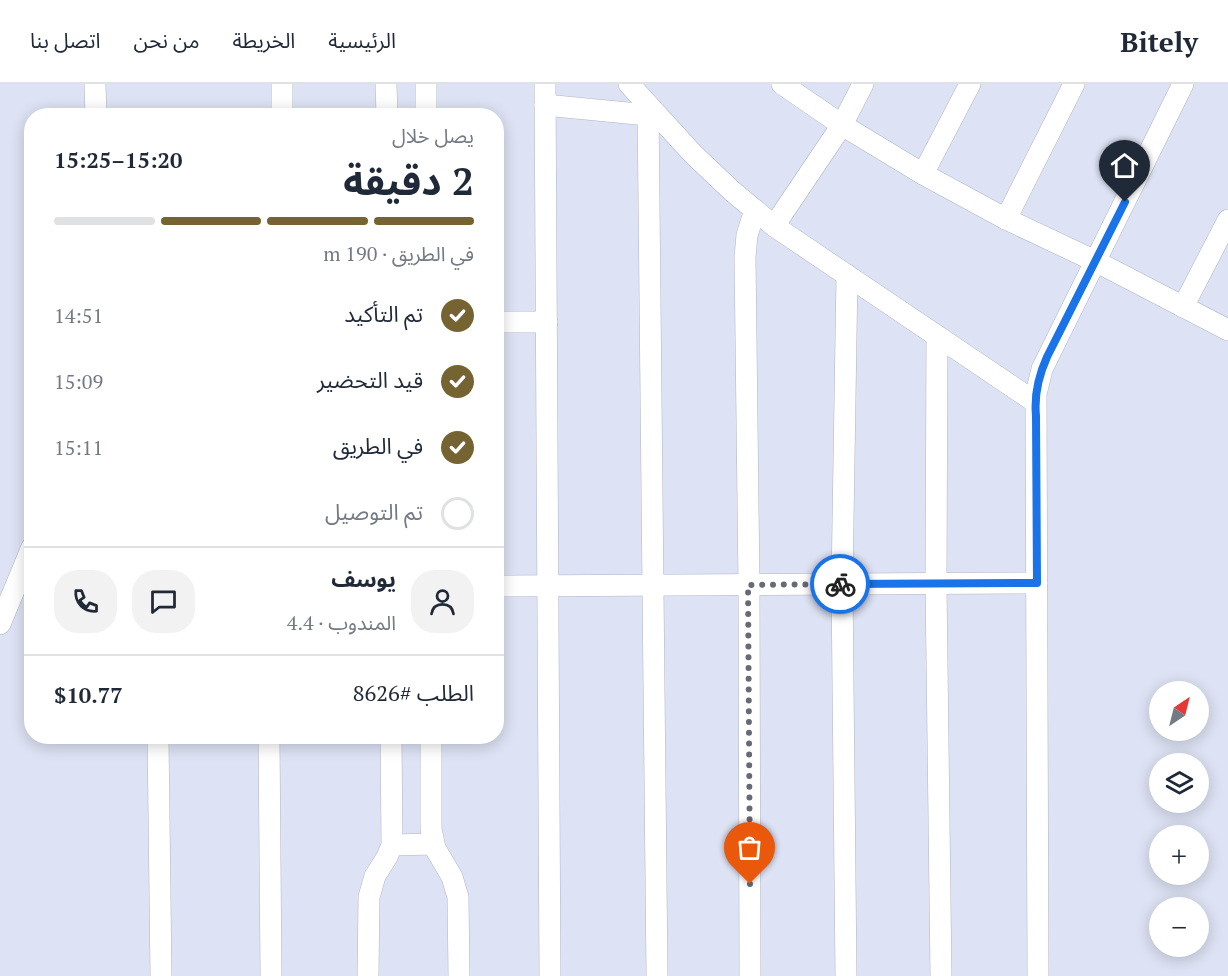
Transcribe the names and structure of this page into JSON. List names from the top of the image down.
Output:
{
  "north": "top right",
  "page": {
    "header": "Bitely",
    "nav": [
      "الرئيسية",
      "الخريطة",
      "من نحن",
      "اتصل بنا"
    ],
    "heading": ["2 دقيقة", "يصل خلال", "15:20–15:25"],
    "panel": [
      "يوسف",
      "المندوب · 4.4",
      "الطلب #8626",
      "$10.77"
    ],
    "bar": "في الطريق · 190 m",
    "list": [
      ["تم التأكيد", "14:51"],
      ["قيد التحضير", "15:09"],
      ["في الطريق", "15:11"],
      "تم التوصيل"
    ],
    "map_buttons": ["+", "−"]
  }
}
